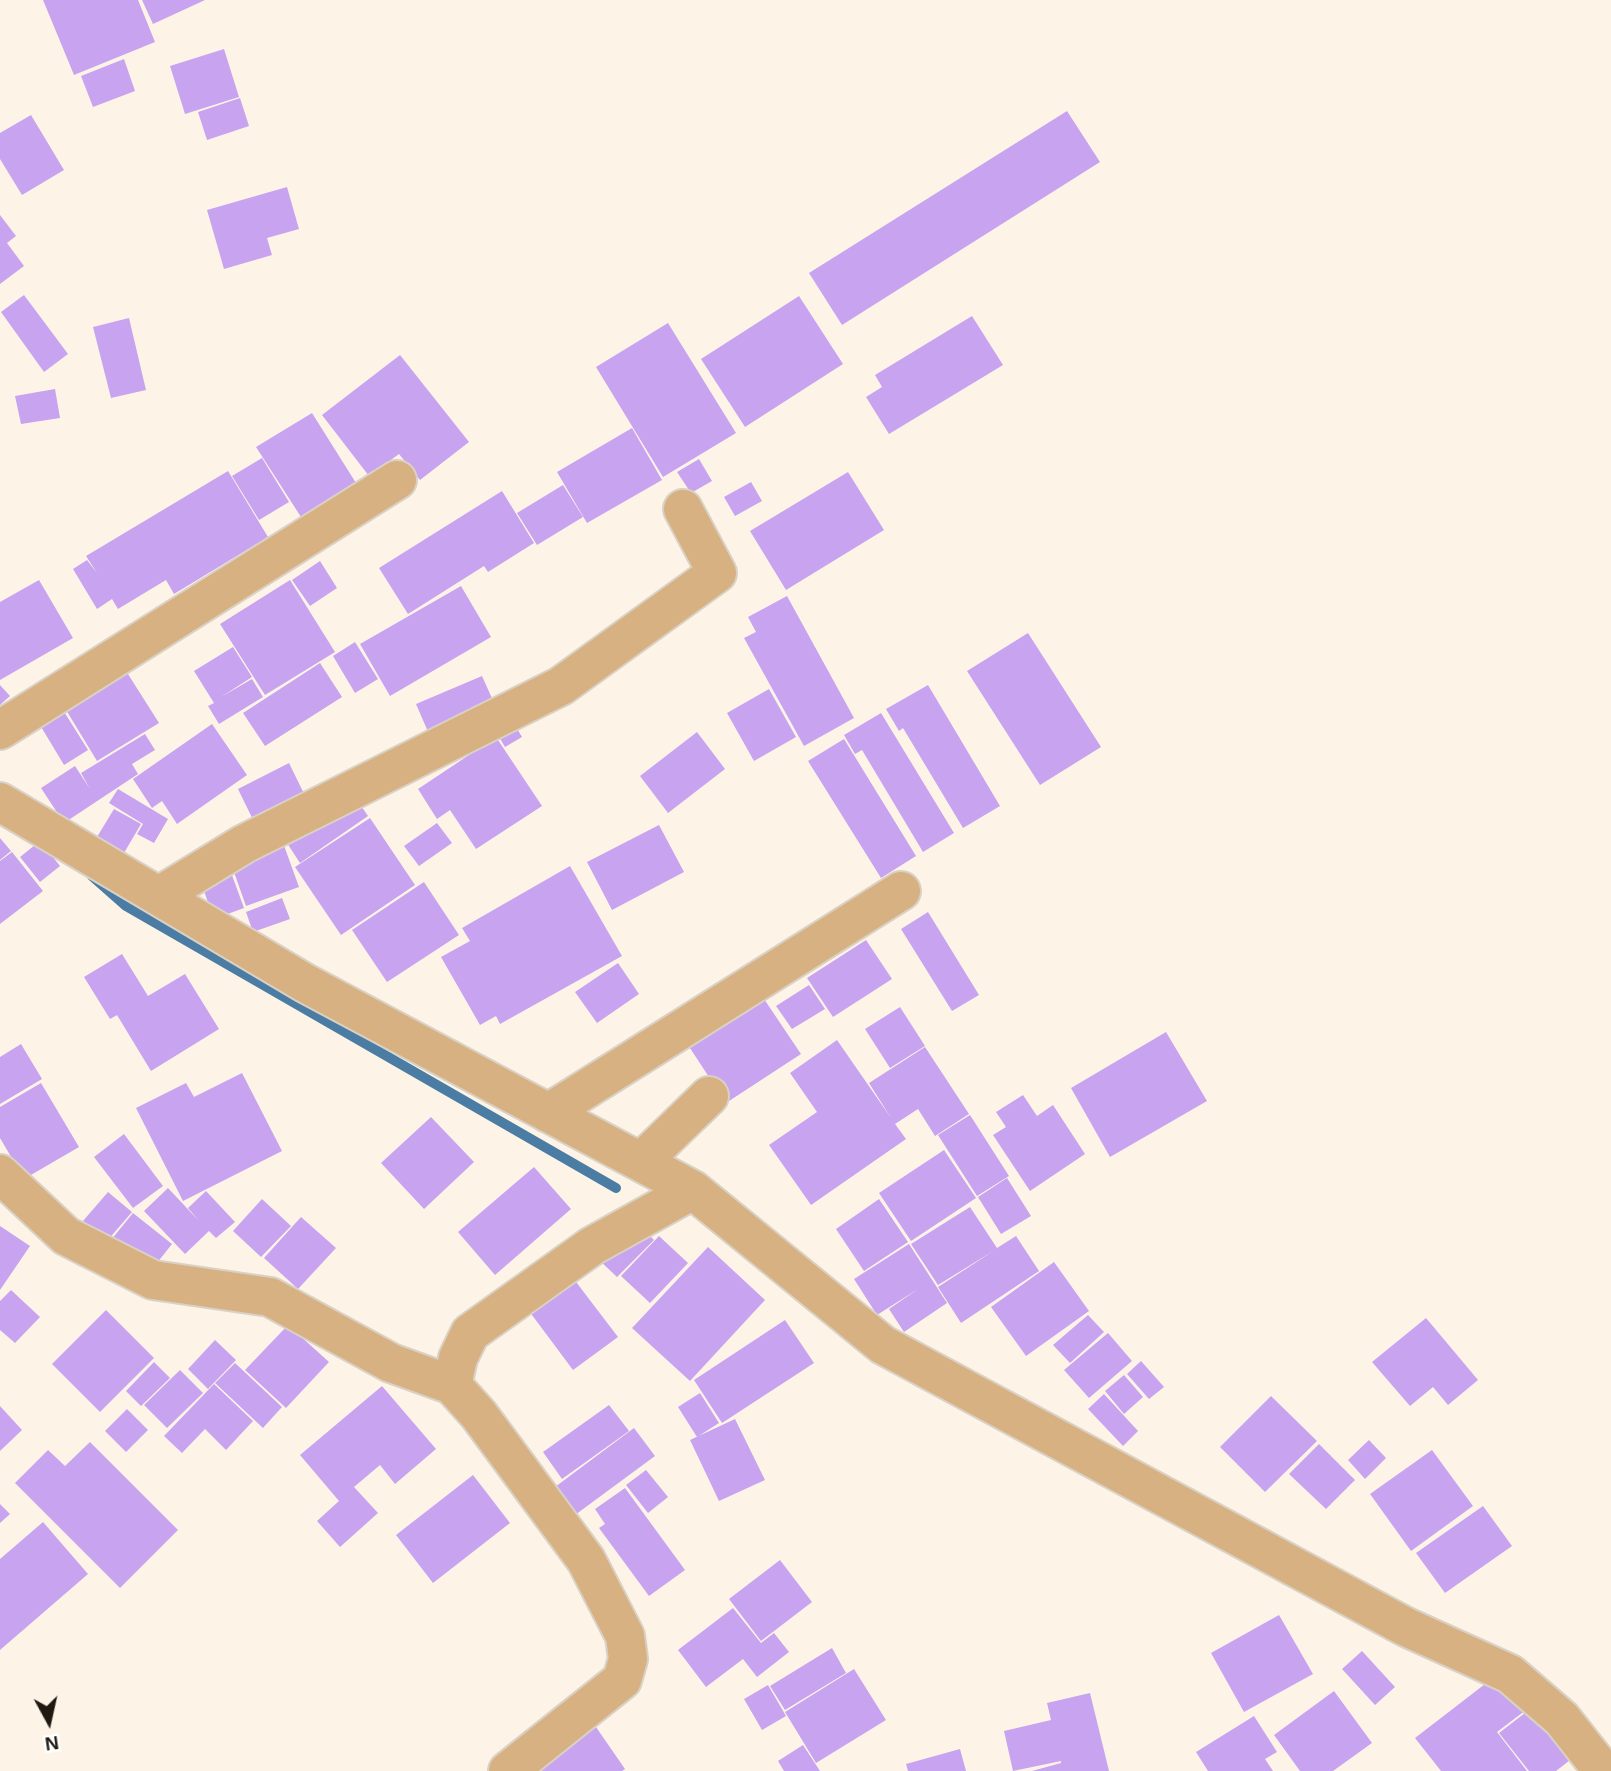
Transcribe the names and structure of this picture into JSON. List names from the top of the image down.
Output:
{
  "north": "bottom"
}
